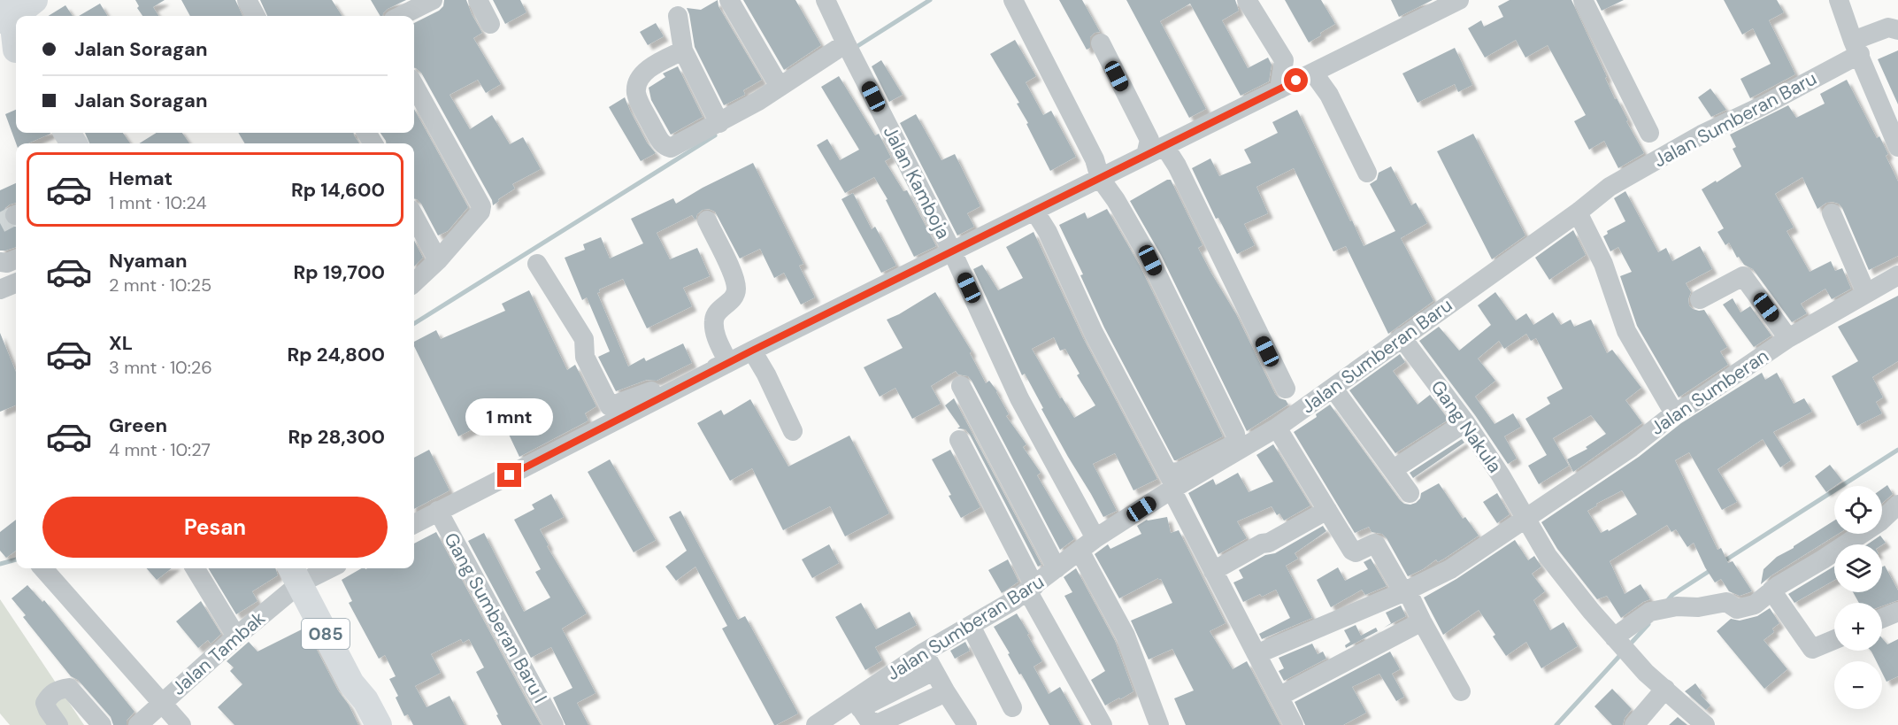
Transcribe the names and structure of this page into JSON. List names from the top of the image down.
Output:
{
  "streets": {
    "main road": ["085"],
    "street": [
      "Jalan Sumberan Baru",
      "Jalan Kamboja",
      "Jalan Sumberan",
      "Gang Nakula",
      "Gang Sumberan Baru I",
      "Jalan Tambak"
    ]
  },
  "crossings": [
    ["Jalan Sumberan Baru", "Jalan Kamboja"],
    ["Jalan Sumberan Baru", "Gang Nakula"],
    ["Jalan Sumberan", "Gang Nakula"],
    ["085", "Jalan Tambak"]
  ],
  "page": {
    "banner": ["Jalan Soragan", "Jalan Soragan"],
    "list": [
      {
        "name": "Hemat",
        "note": "1 mnt · 10:24",
        "value": "Rp 14,600"
      },
      {
        "name": "Nyaman",
        "note": "2 mnt · 10:25",
        "value": "Rp 19,700"
      },
      {
        "name": "XL",
        "note": "3 mnt · 10:26",
        "value": "Rp 24,800"
      },
      {
        "name": "Green",
        "note": "4 mnt · 10:27",
        "value": "Rp 28,300"
      }
    ],
    "bubble": "1 mnt",
    "map_buttons": ["+", "−"],
    "buttons": "Pesan"
  }
}
